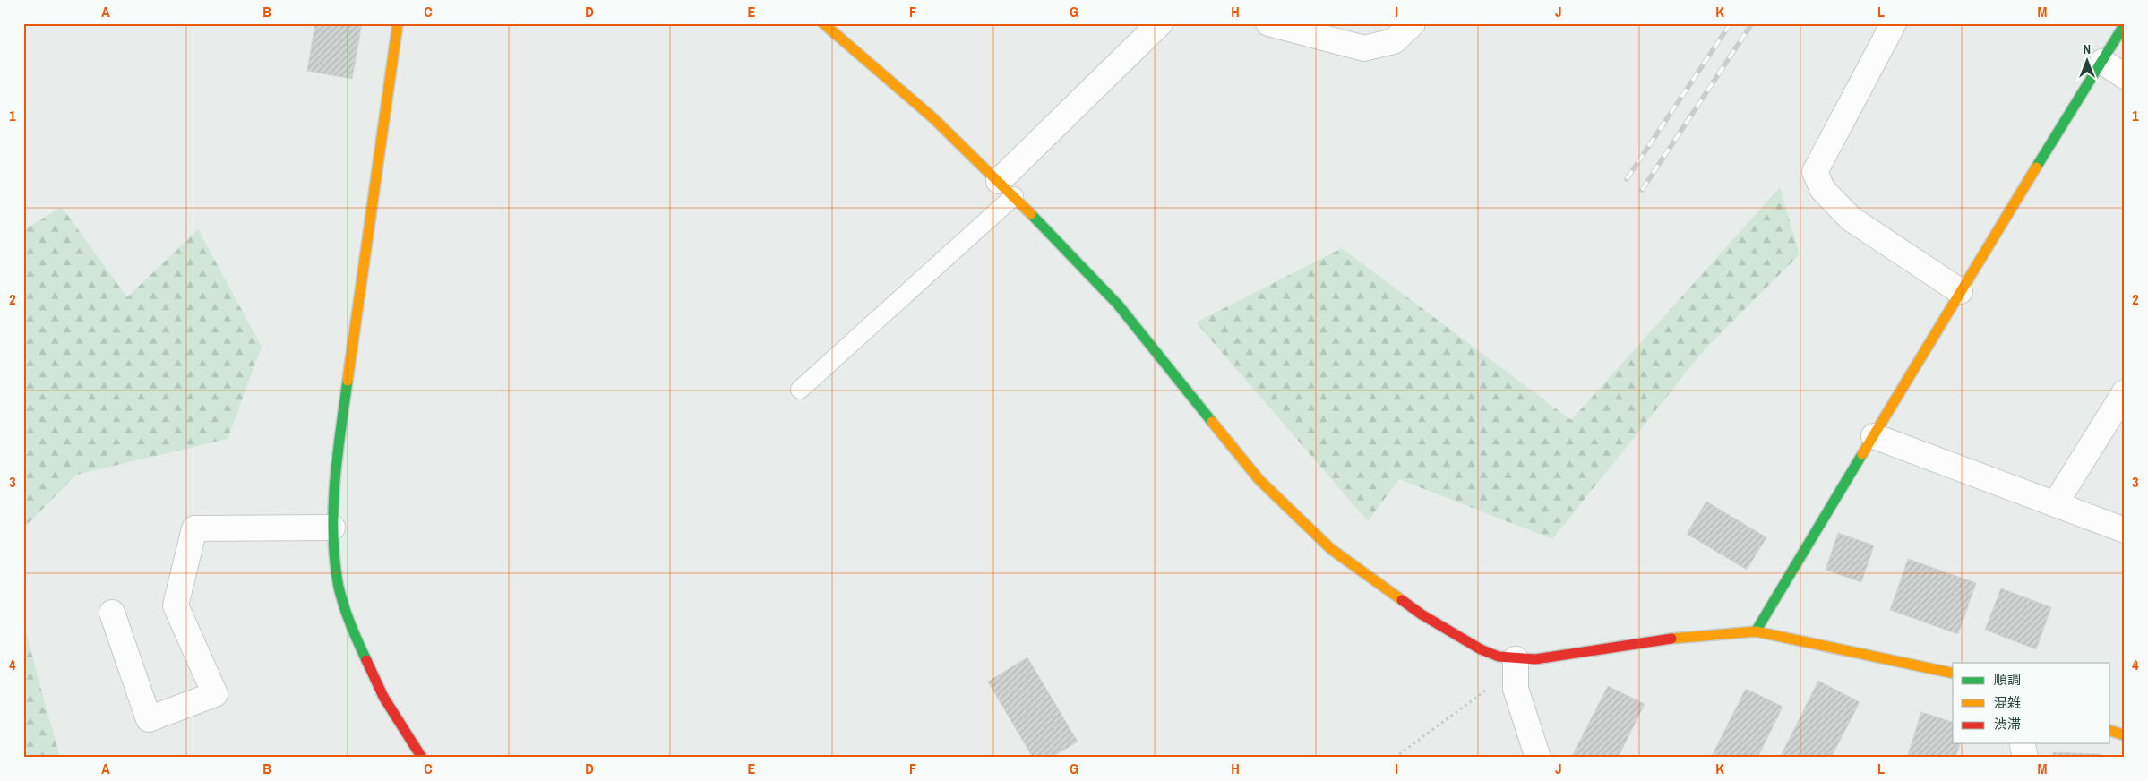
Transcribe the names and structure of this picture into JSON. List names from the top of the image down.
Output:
{
  "legend": ["順調", "混雑", "渋滞"],
  "north": "top",
  "grid": {
    "columns": [
      "A",
      "B",
      "C",
      "D",
      "E",
      "F",
      "G",
      "H",
      "I",
      "J",
      "K",
      "L",
      "M"
    ],
    "rows": [
      "1",
      "2",
      "3",
      "4"
    ]
  }
}
